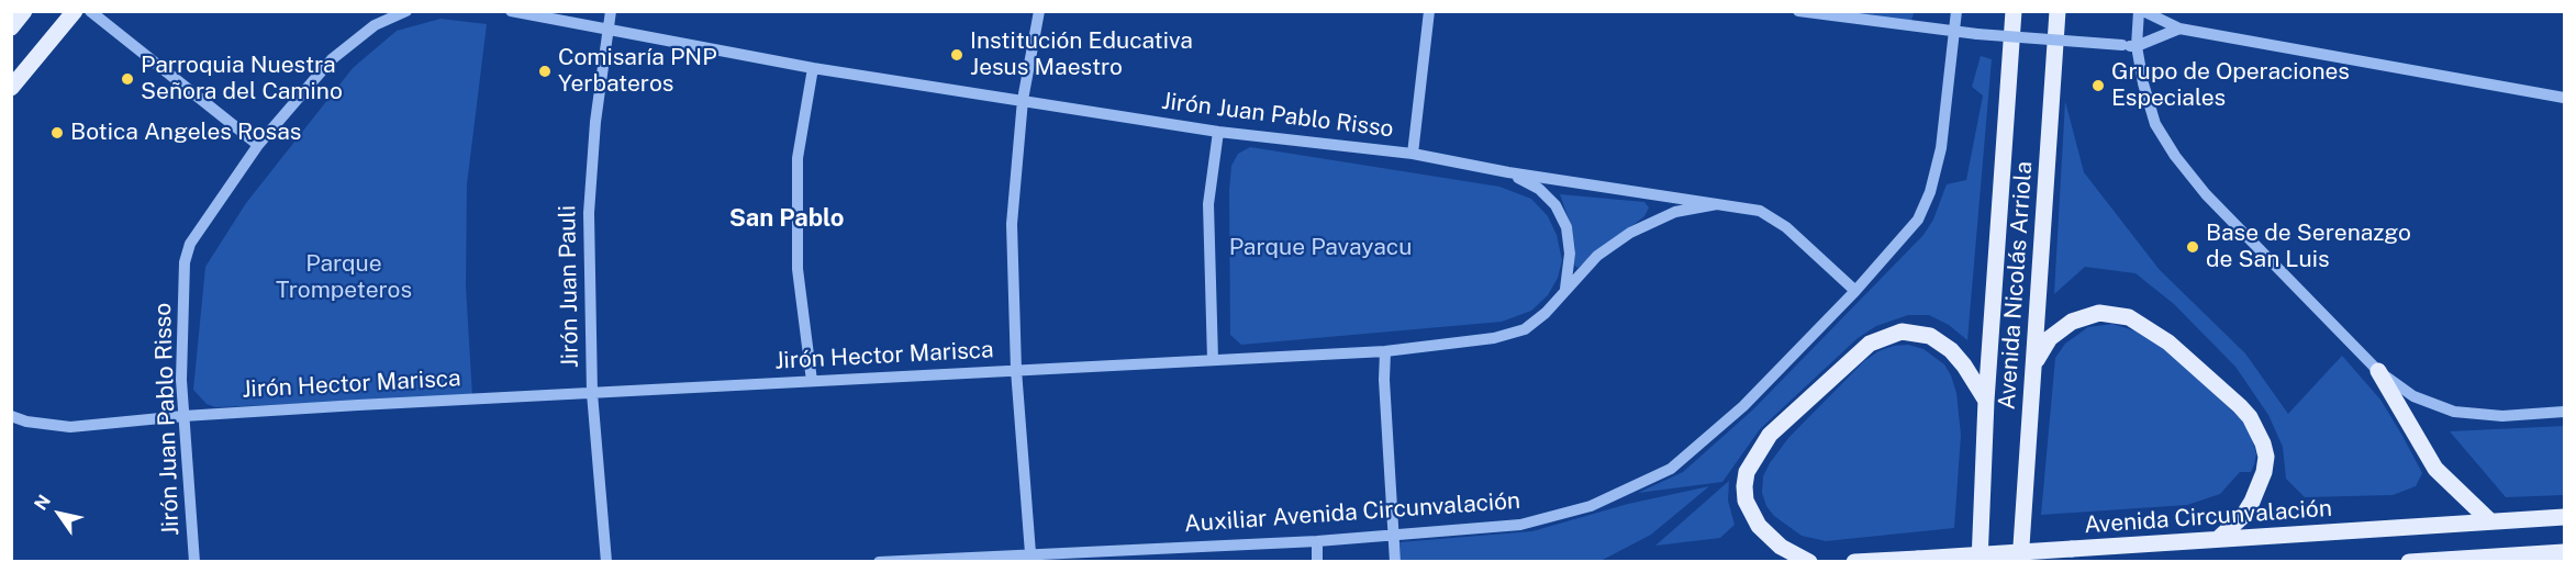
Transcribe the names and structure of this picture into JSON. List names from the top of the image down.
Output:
{
  "streets": {
    "main road": ["Avenida Nicolás Arriola", "Avenida Circunvalación"],
    "street": [
      "Jirón Juan Pablo Risso",
      "Jirón Juan Pauli",
      "Jirón Hector Marisca",
      "Auxiliar Avenida Circunvalación"
    ]
  },
  "crossings": [
    ["Jirón Juan Pablo Risso", "Jirón Juan Pauli"],
    ["Jirón Juan Pablo Risso", "Jirón Hector Marisca"],
    ["Jirón Juan Pablo Risso", "Auxiliar Avenida Circunvalación"],
    ["Jirón Juan Pauli", "Jirón Hector Marisca"]
  ],
  "districts": ["San Pablo"],
  "parks": ["Parque Pavayacu", "Parque Trompeteros"],
  "places": [
    "Institución Educativa Jesus Maestro",
    "Comisaría PNP Yerbateros",
    "Parroquia Nuestra Señora del Camino",
    "Grupo de Operaciones Especiales",
    "Botica Angeles Rosas",
    "Base de Serenazgo de San Luis"
  ],
  "north": "top left"
}
